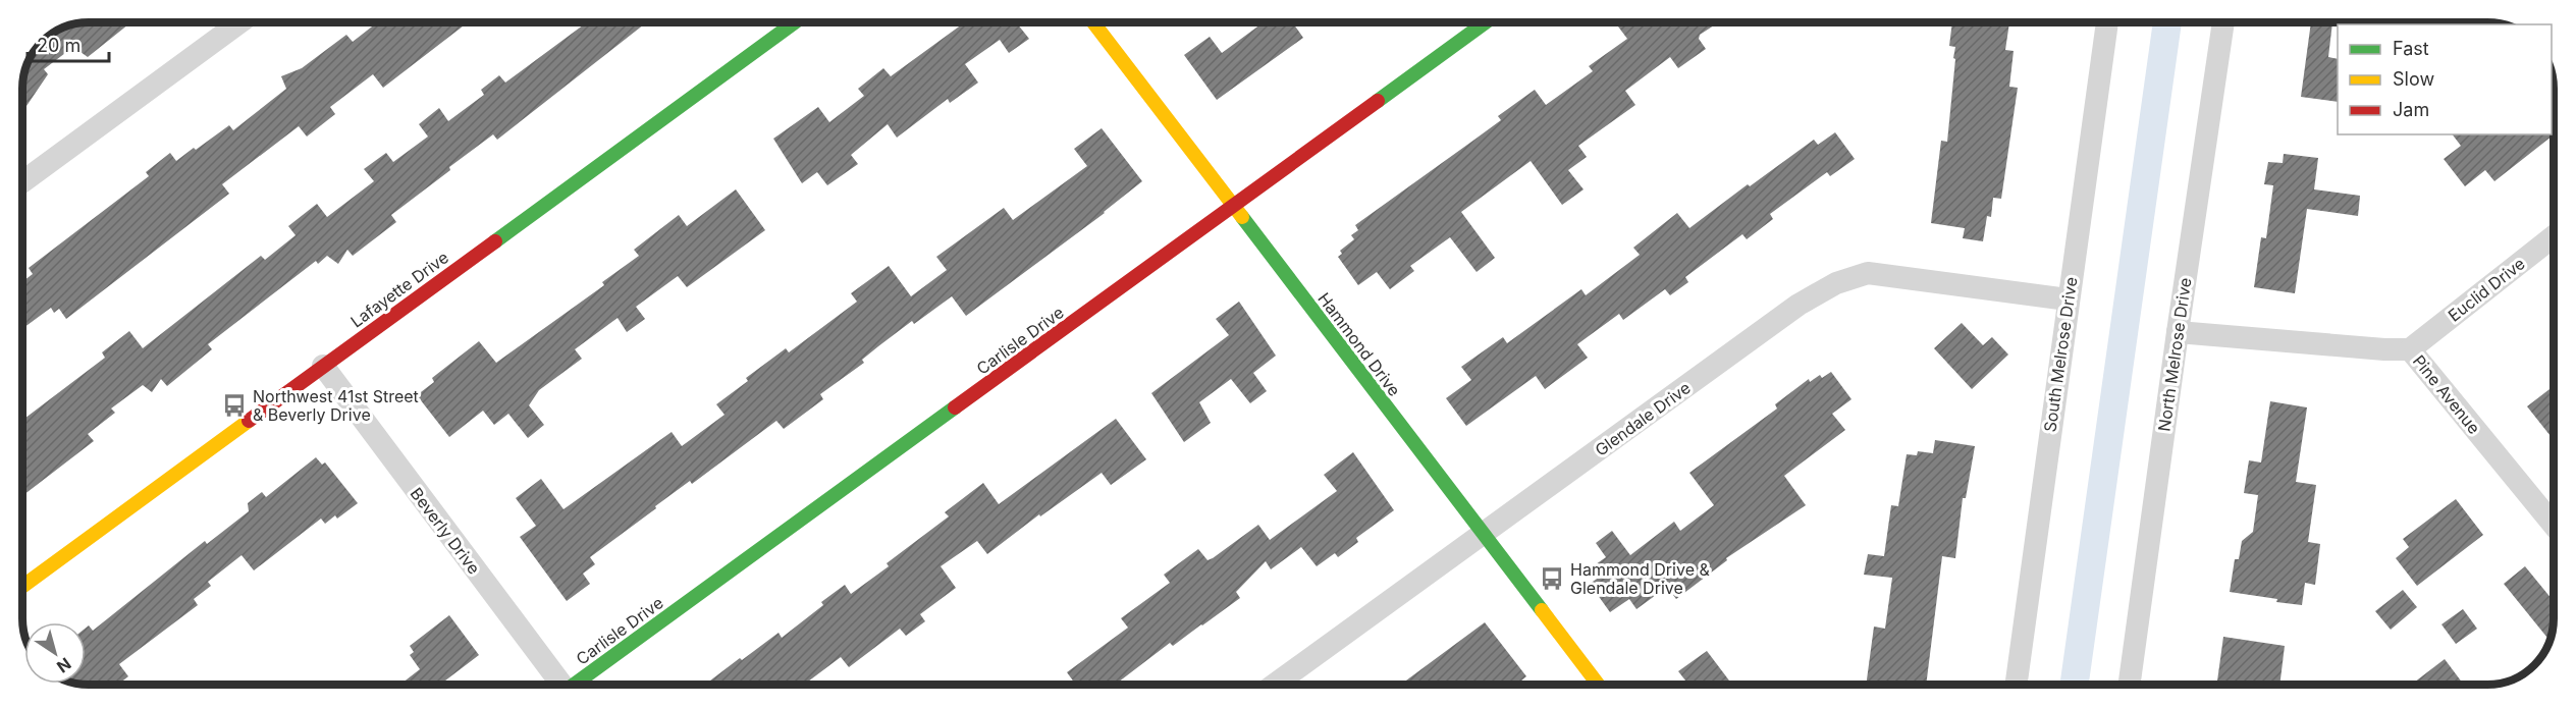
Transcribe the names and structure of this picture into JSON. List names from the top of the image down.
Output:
{
  "streets": {
    "street": [
      "Lafayette Drive",
      "Euclid Drive",
      "Carlisle Drive",
      "Hammond Drive",
      "South Melrose Drive",
      "North Melrose Drive",
      "Pine Avenue",
      "Glendale Drive",
      "Beverly Drive"
    ]
  },
  "crossings": [
    ["Lafayette Drive", "Beverly Drive"],
    ["Euclid Drive", "Pine Avenue"],
    ["Carlisle Drive", "Hammond Drive"],
    ["Hammond Drive", "Glendale Drive"],
    ["South Melrose Drive", "Glendale Drive"],
    ["North Melrose Drive", "Pine Avenue"]
  ],
  "places": {
    "bus stop": ["Northwest 41st Street & Beverly Drive", "Hammond Drive & Glendale Drive"]
  },
  "legend": ["Fast", "Slow", "Jam"],
  "scale_bar": "20 m",
  "north": "bottom right"
}
